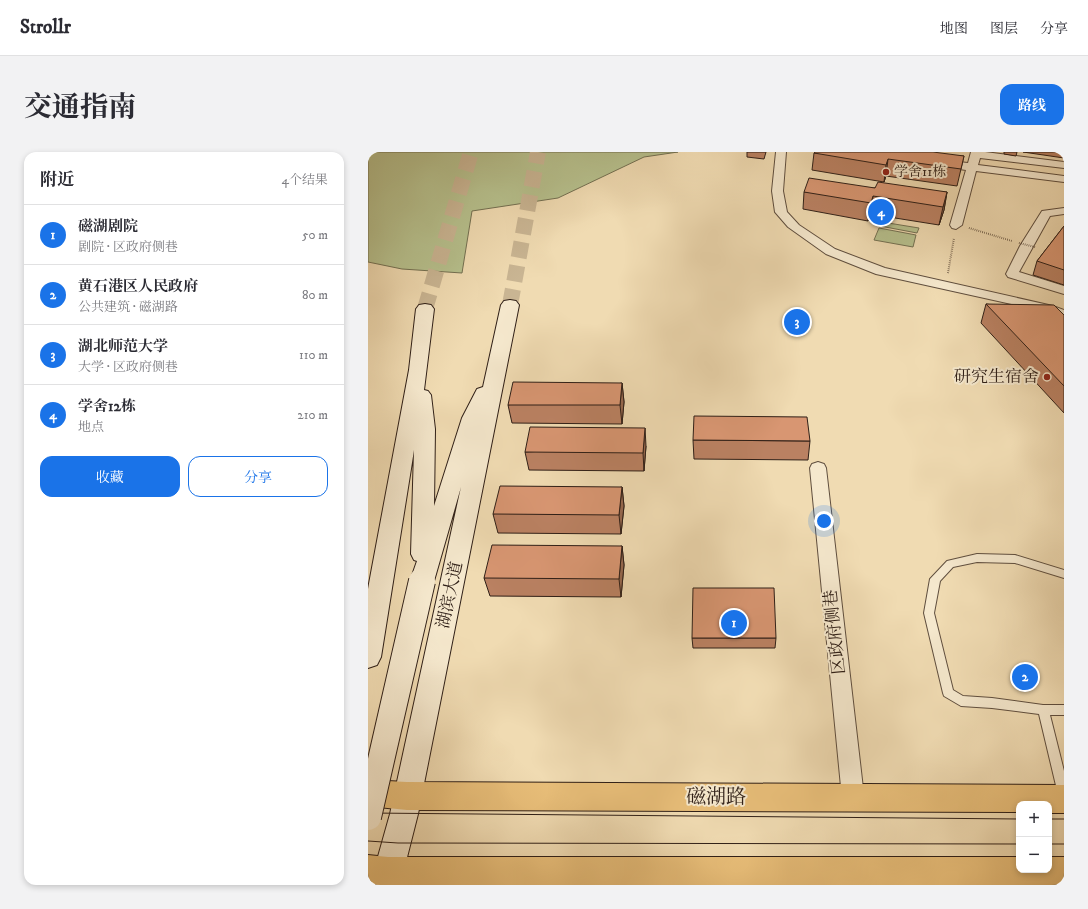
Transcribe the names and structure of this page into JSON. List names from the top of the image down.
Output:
{
  "streets": {
    "main road": ["湖滨大道", "磁湖路"],
    "street": ["区政府侧巷"]
  },
  "crossings": [
    ["湖滨大道", "磁湖路"],
    ["区政府侧巷", "磁湖路"]
  ],
  "places": ["学舍11栋", "研究生宿舍"],
  "page": {
    "header": "Strollr",
    "nav": ["地图", "图层", "分享"],
    "title": "交通指南",
    "buttons": [
      "路线",
      ["收藏", "分享"]
    ],
    "heading": ["附近", "4个结果"],
    "pins": [
      "4",
      "3",
      "1",
      "2"
    ],
    "list": [
      {
        "mark": "1",
        "name": "磁湖剧院",
        "note": "剧院 · 区政府侧巷",
        "value": "50 m"
      },
      {
        "mark": "2",
        "name": "黄石港区人民政府",
        "note": "公共建筑 · 磁湖路",
        "value": "80 m"
      },
      {
        "mark": "3",
        "name": "湖北师范大学",
        "note": "大学 · 区政府侧巷",
        "value": "110 m"
      },
      {
        "mark": "4",
        "name": "学舍12栋",
        "note": "地点",
        "value": "210 m"
      }
    ],
    "map_buttons": ["+", "−"]
  }
}
